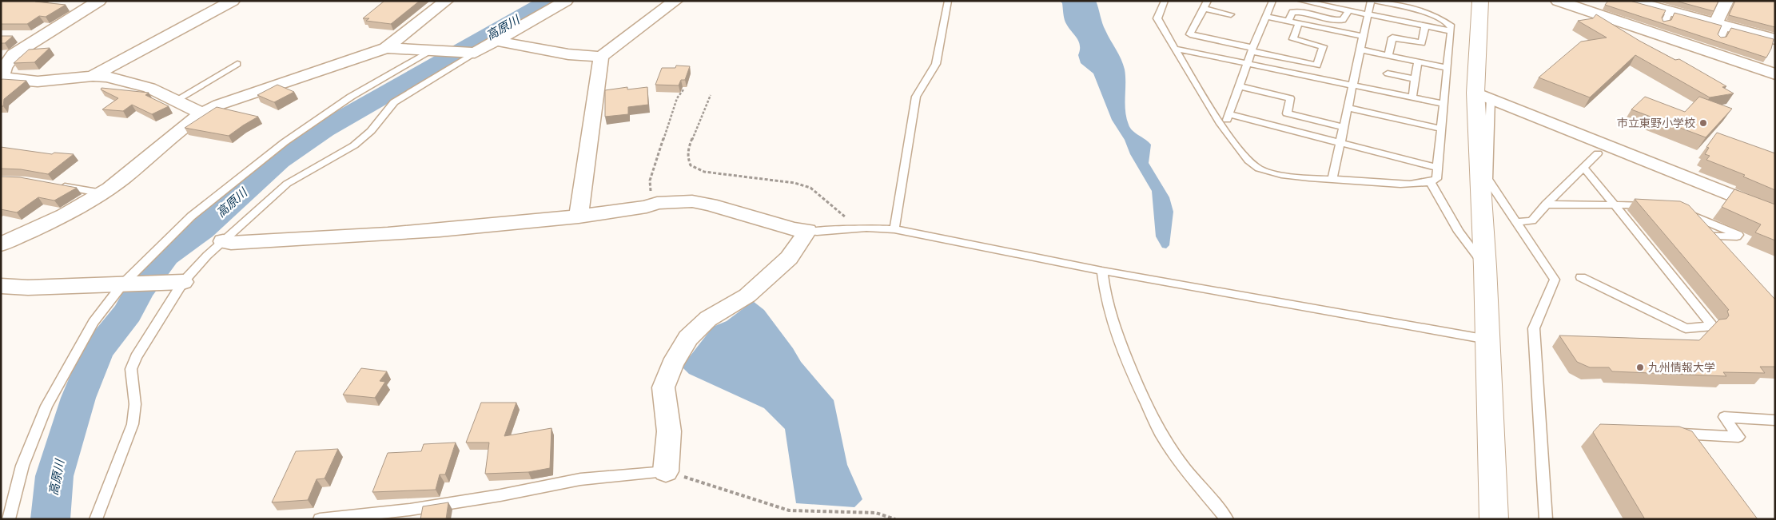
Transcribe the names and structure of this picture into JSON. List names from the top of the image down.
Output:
{
  "water": ["高原川"],
  "places": ["市立東野小学校", "九州情報大学"]
}
